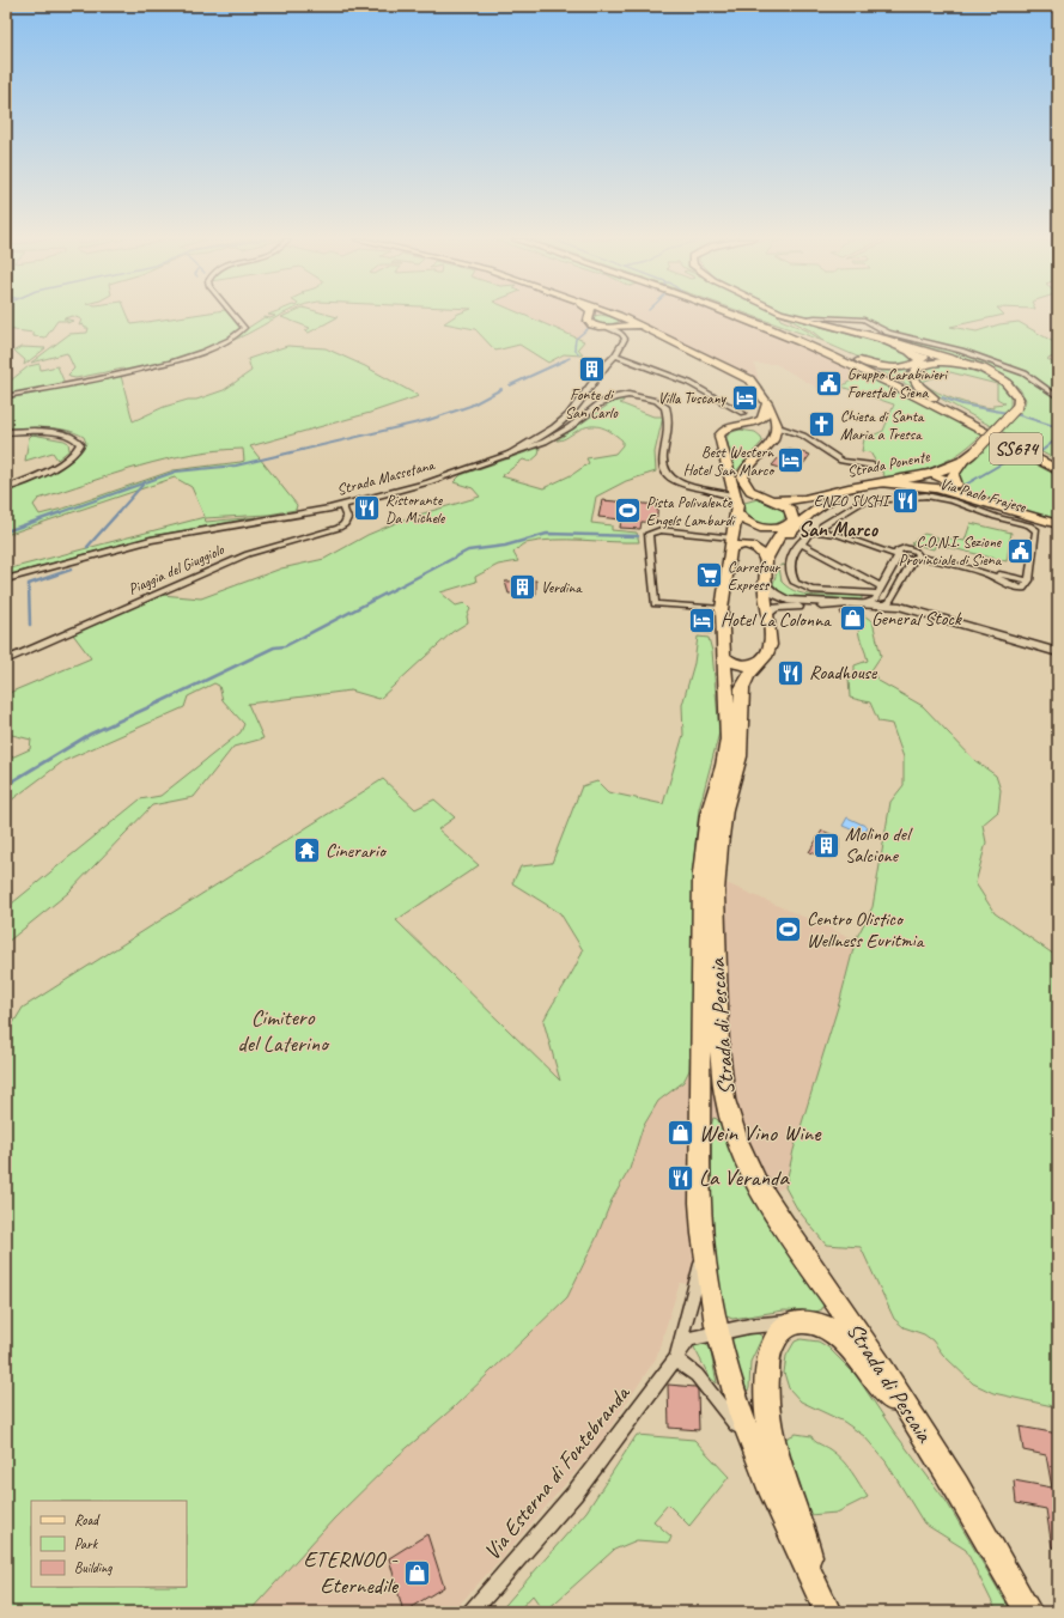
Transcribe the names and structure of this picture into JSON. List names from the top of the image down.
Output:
{
  "streets": {
    "highway": ["SS674"],
    "main road": ["Strada Ponente", "Strada di Pescaia"],
    "street": [
      "Strada Massetana",
      "Via Paolo Frajese",
      "Piaggia del Giuggiolo",
      "Via Esterna di Fontebranda"
    ]
  },
  "crossings": [
    ["Strada Ponente", "Strada di Pescaia"],
    ["Strada Massetana", "Piaggia del Giuggiolo"],
    ["Strada Massetana", "Strada di Pescaia"],
    ["Strada di Pescaia", "Via Esterna di Fontebranda"]
  ],
  "districts": ["San Marco"],
  "parks": ["Cimitero del Laterino"],
  "places": {
    "building": ["Fonte di San Carlo", "Verdina", "Molino del Salcione"],
    "public building": ["Gruppo Carabinieri Forestale Siena", "C.O.N.I. Sezione Provinciale di Siena"],
    "hotel": ["Villa Tuscany", "Best Western Hotel San Marco", "Hotel La Colonna"],
    "church": ["Chiesa di Santa Maria a Tressa"],
    "restaurant": [
      "ENZO SUSHI",
      "Ristorante Da Michele",
      "Roadhouse",
      "La Veranda"
    ],
    "sports": ["Pista Polivalente Engels Lambardi", "Centro Olistico Wellness Euritmia"],
    "supermarket": ["Carrefour Express"],
    "shop": ["General Stock", "Wein Vino Wine", "ETERNOO - Eternedile"],
    "temple": ["Cinerario"]
  },
  "legend": ["Road", "Park", "Building"]
}
